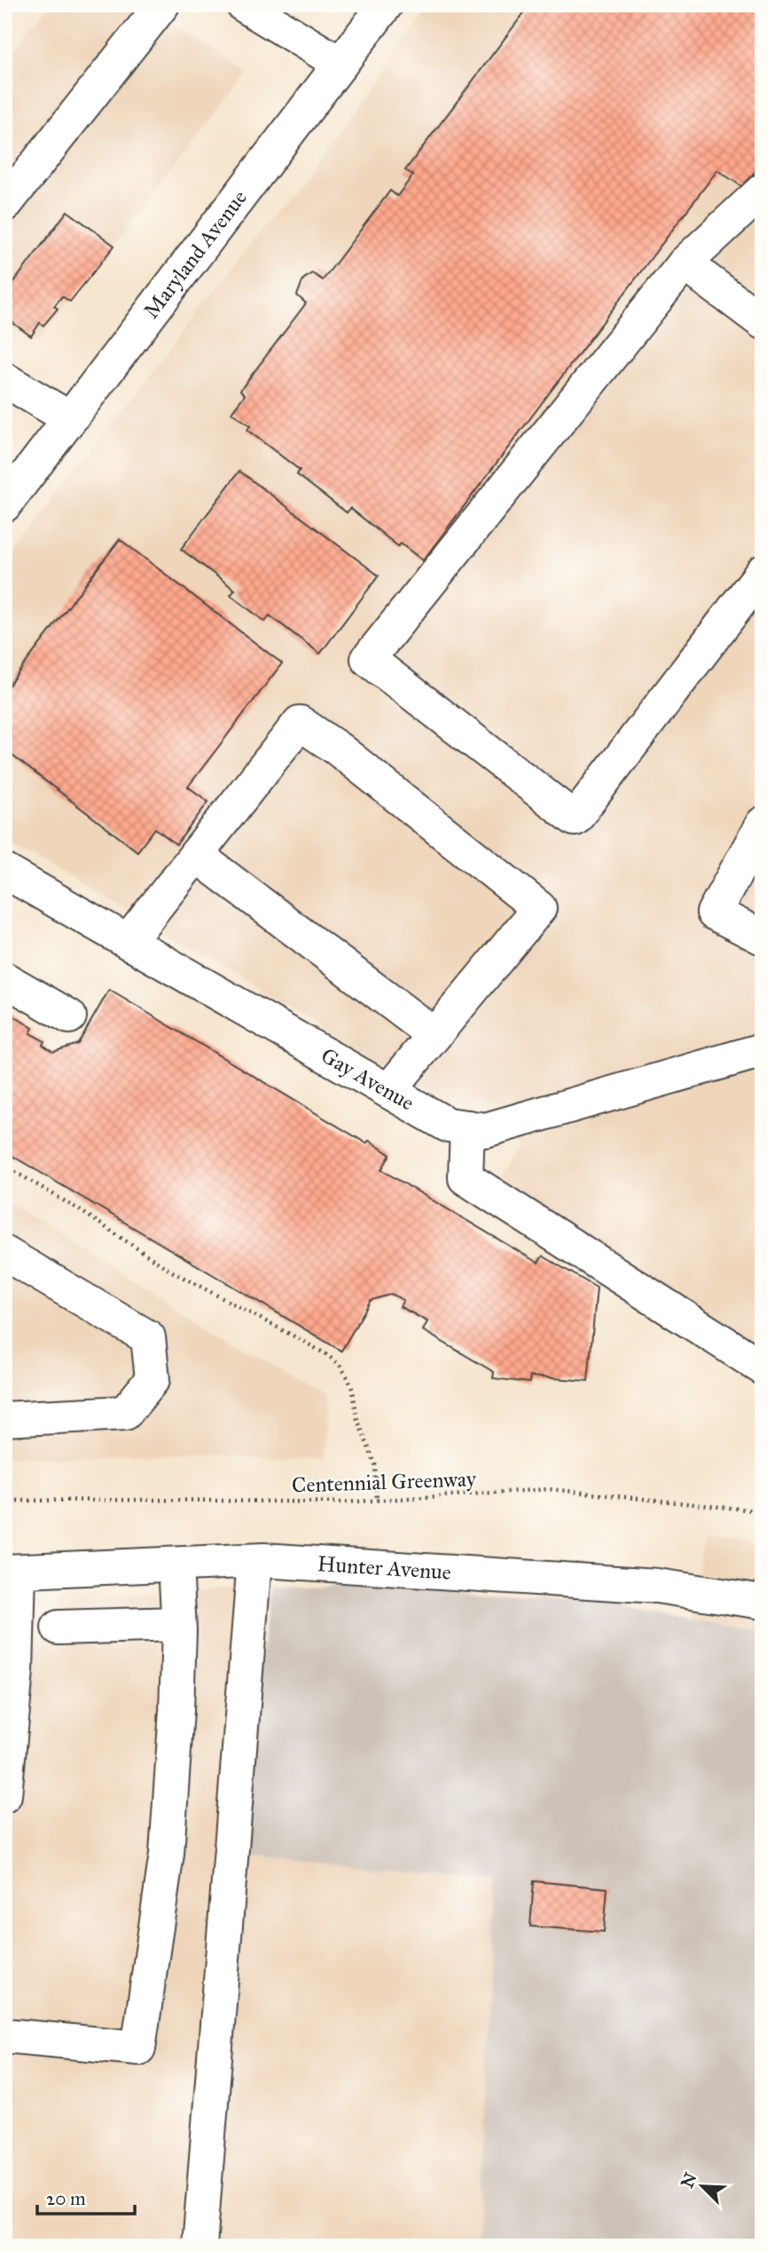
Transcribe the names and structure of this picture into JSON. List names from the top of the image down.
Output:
{
  "streets": {
    "street": ["Maryland Avenue", "Gay Avenue", "Hunter Avenue"],
    "path": ["Centennial Greenway"]
  },
  "scale_bar": "20 m",
  "north": "top left"
}
